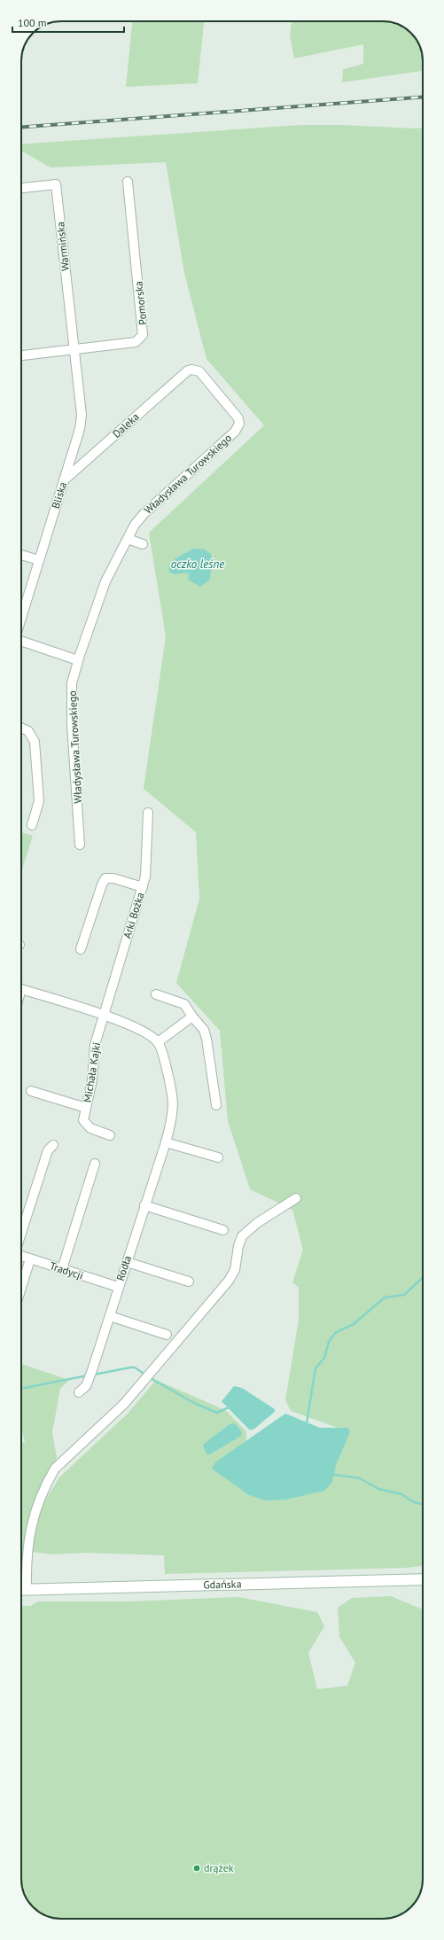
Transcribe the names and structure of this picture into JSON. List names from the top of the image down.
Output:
{
  "streets": {
    "main road": ["Gdańska"],
    "street": [
      "Warmińska",
      "Pomorska",
      "Daleka",
      "Władysława Turowskiego",
      "Bliska",
      "Arki Bożka",
      "Michała Kajki",
      "Rodła",
      "Tradycji"
    ]
  },
  "crossings": [
    ["Warmińska", "Pomorska"],
    ["Warmińska", "Bliska"],
    ["Pomorska", "Bliska"],
    ["Daleka", "Władysława Turowskiego"],
    ["Daleka", "Bliska"],
    ["Arki Bożka", "Michała Kajki"],
    ["Rodła", "Tradycji"]
  ],
  "water": ["oczko leśne"],
  "places": ["drążek"],
  "scale_bar": "100 m"
}
